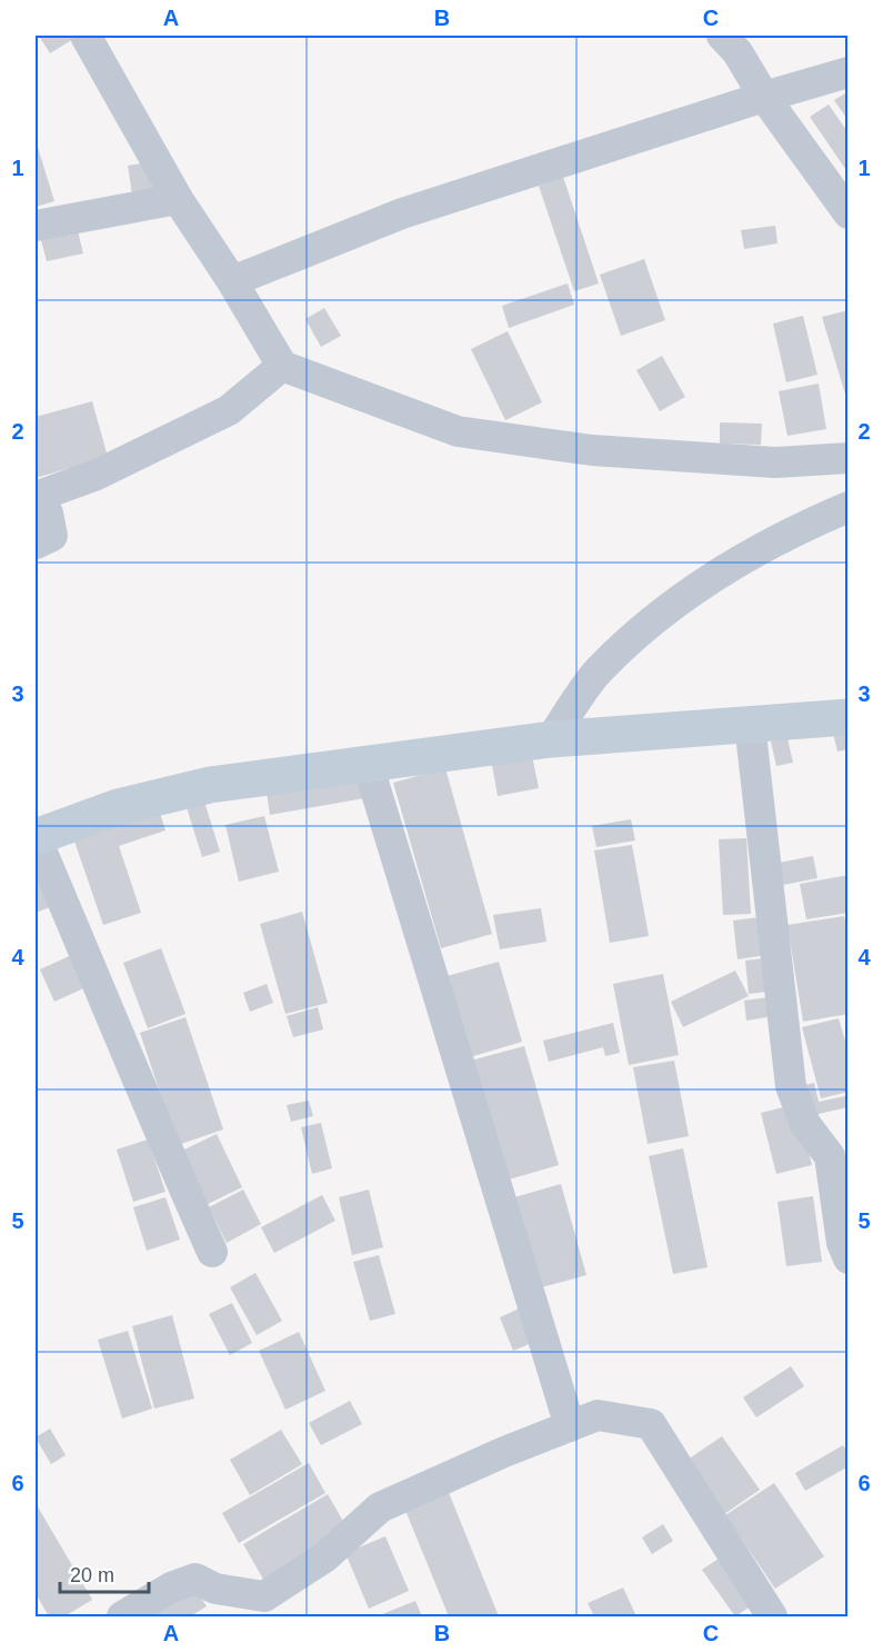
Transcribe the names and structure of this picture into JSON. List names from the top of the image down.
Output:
{
  "scale_bar": "20 m",
  "grid": {
    "columns": ["A", "B", "C"],
    "rows": [
      "1",
      "2",
      "3",
      "4",
      "5",
      "6"
    ]
  }
}
